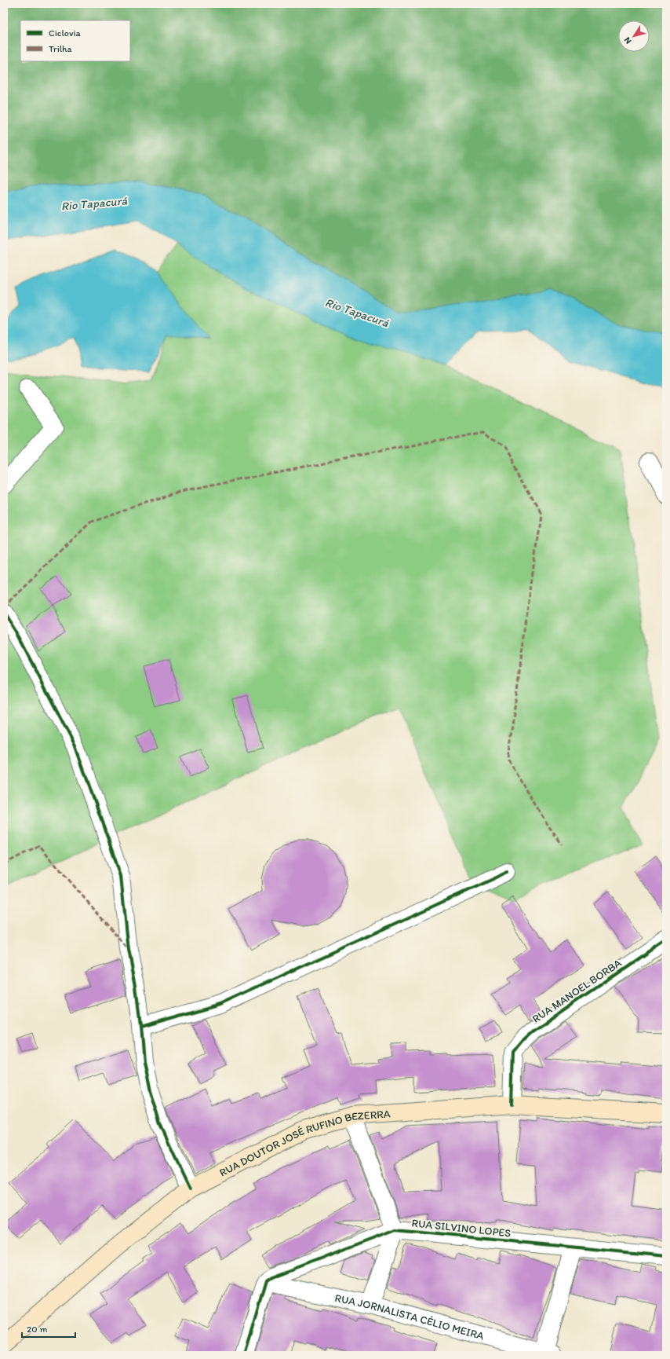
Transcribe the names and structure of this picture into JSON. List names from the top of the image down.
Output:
{
  "streets": {
    "main road": ["RUA DOUTOR JOSÉ RUFINO BEZERRA"],
    "street": ["RUA MANOEL BORBA", "RUA SILVINO LOPES", "RUA JORNALISTA CÉLIO MEIRA"]
  },
  "crossings": [
    ["RUA MANOEL BORBA", "RUA DOUTOR JOSÉ RUFINO BEZERRA"],
    ["RUA SILVINO LOPES", "RUA JORNALISTA CÉLIO MEIRA"]
  ],
  "water": ["Rio Tapacurá"],
  "legend": ["Ciclovia", "Trilha"],
  "scale_bar": "20 m",
  "north": "bottom left"
}
